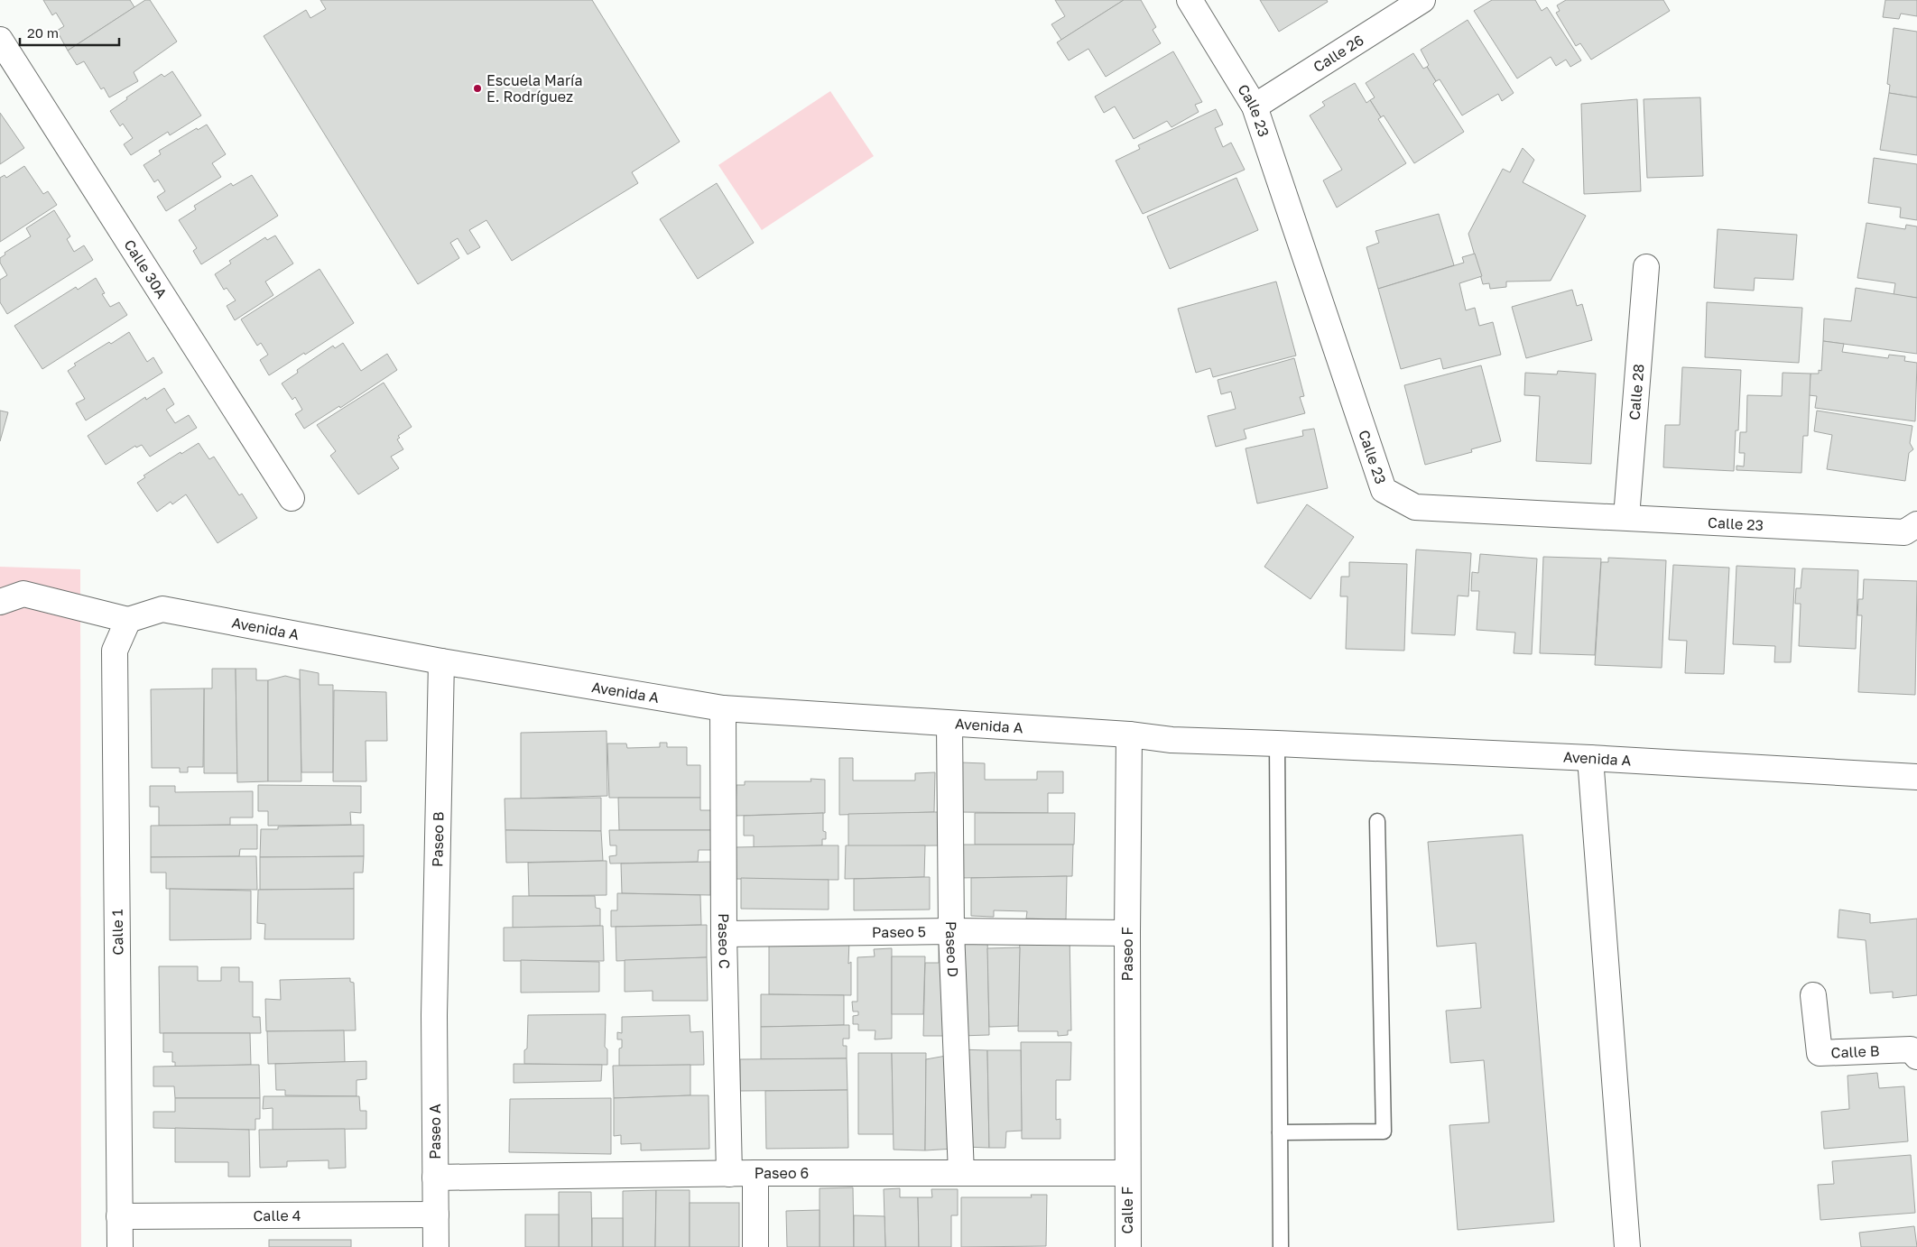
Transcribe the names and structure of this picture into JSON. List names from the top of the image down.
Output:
{
  "streets": {
    "street": [
      "Calle 26",
      "Calle 23",
      "Calle 30A",
      "Calle 28",
      "Avenida A",
      "Paseo B",
      "Calle 1",
      "Paseo 5",
      "Paseo C",
      "Paseo D",
      "Paseo F",
      "Calle B",
      "Paseo A",
      "Paseo 6",
      "Calle F",
      "Calle 4"
    ]
  },
  "crossings": [
    ["Calle 26", "Calle 23"],
    ["Calle 23", "Calle 28"],
    ["Avenida A", "Paseo B"],
    ["Avenida A", "Calle 1"],
    ["Avenida A", "Paseo C"],
    ["Avenida A", "Paseo D"],
    ["Avenida A", "Paseo F"],
    ["Paseo B", "Paseo A"],
    ["Calle 1", "Calle 4"],
    ["Paseo 5", "Paseo C"],
    ["Paseo 5", "Paseo D"],
    ["Paseo 5", "Paseo F"],
    ["Paseo C", "Paseo 6"],
    ["Paseo D", "Paseo 6"],
    ["Paseo F", "Paseo 6"],
    ["Paseo F", "Calle F"],
    ["Paseo A", "Paseo 6"],
    ["Paseo A", "Calle 4"],
    ["Paseo 6", "Calle F"]
  ],
  "places": ["Escuela María E. Rodríguez"],
  "scale_bar": "20 m"
}
